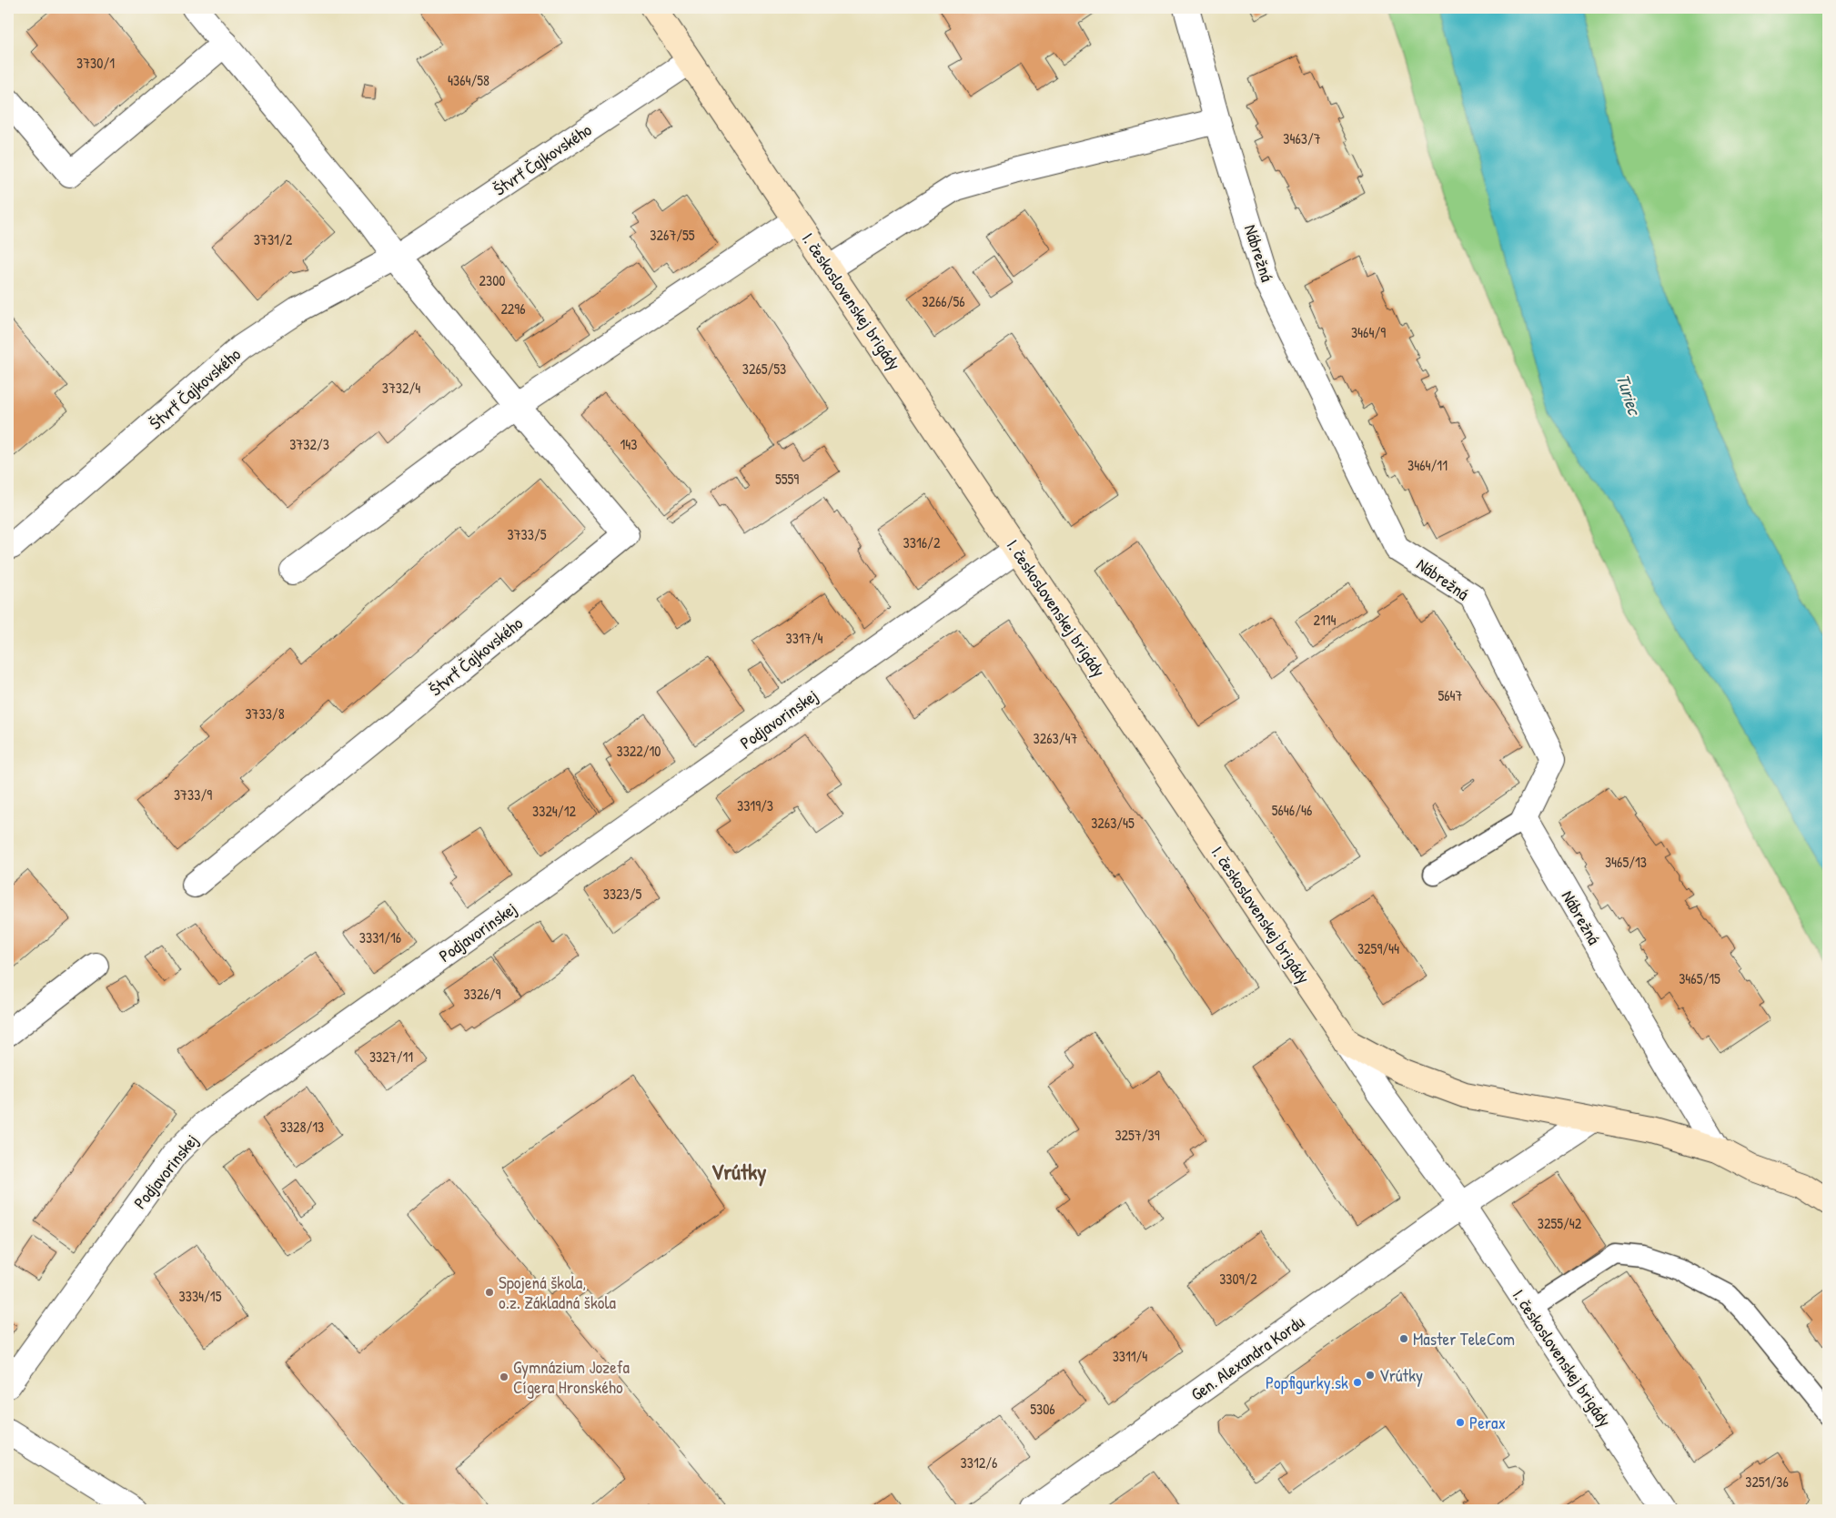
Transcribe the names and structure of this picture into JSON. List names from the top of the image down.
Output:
{
  "streets": {
    "street": [
      "Štvrť Čajkovského",
      "Nábrežná",
      "I. československej brigády",
      "Podjavorinskej",
      "Gen. Alexandra Kordu"
    ]
  },
  "crossings": [
    ["Štvrť Čajkovského", "I. československej brigády"],
    ["I. československej brigády", "Podjavorinskej"],
    ["I. československej brigády", "Gen. Alexandra Kordu"]
  ],
  "districts": ["Vrútky"],
  "water": ["Turiec"],
  "places": [
    "Spojená škola, o.z. Základná škola",
    "Master TeleCom",
    "Vrútky",
    "Gymnázium Jozefa Cígera Hronského",
    "Popfigurky.sk",
    "Perax"
  ],
  "house_numbers": [
    "3730/1",
    "4364/58",
    "3463/7",
    "3267/55",
    "3731/2",
    "2300",
    "3266/56",
    "2296",
    "3464/9",
    "3265/53",
    "3732/4",
    "3732/3",
    "143",
    "3464/11",
    "5559",
    "3733/5",
    "3316/2",
    "2114",
    "3317/4",
    "5647",
    "3733/8",
    "3263/47",
    "3322/10",
    "3733/9",
    "3319/3",
    "5646/46",
    "3324/12",
    "3263/45",
    "3465/13",
    "3323/5",
    "3331/16",
    "3259/44",
    "3465/15",
    "3326/9",
    "3327/11",
    "3328/13",
    "3257/39",
    "3255/42",
    "3309/2",
    "3334/15",
    "3311/4",
    "5306",
    "3312/6",
    "3251/36"
  ]
}
